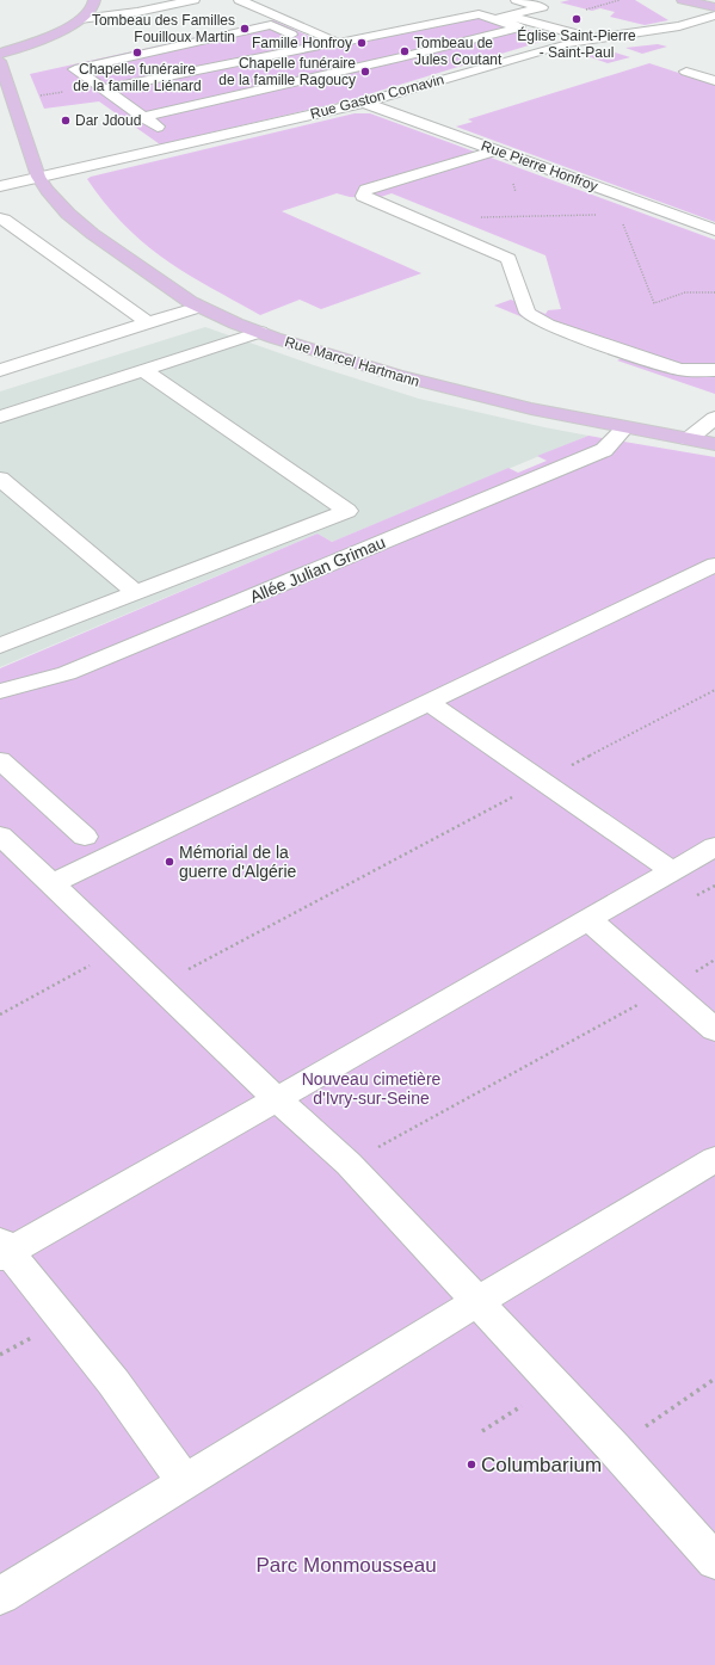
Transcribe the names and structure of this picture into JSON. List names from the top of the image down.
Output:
{
  "streets": {
    "main road": ["Rue Marcel Hartmann"],
    "street": ["Rue Gaston Cornavin", "Rue Pierre Honfroy", "Allée Julian Grimau"]
  },
  "crossings": [
    ["Rue Gaston Cornavin", "Rue Pierre Honfroy"],
    ["Rue Gaston Cornavin", "Rue Marcel Hartmann"],
    ["Rue Marcel Hartmann", "Allée Julian Grimau"]
  ],
  "parks": ["Nouveau cimetière d'Ivry-sur-Seine", "Parc Monmousseau"],
  "places": [
    "Église Saint-Pierre - Saint-Paul",
    "Tombeau des Familles Fouilloux Martin",
    "Famille Honfroy",
    "Tombeau de Jules Coutant",
    "Chapelle funéraire de la famille Liénard",
    "Chapelle funéraire de la famille Ragoucy",
    "Dar Jdoud",
    "Mémorial de la guerre d'Algérie",
    "Columbarium"
  ]
}
